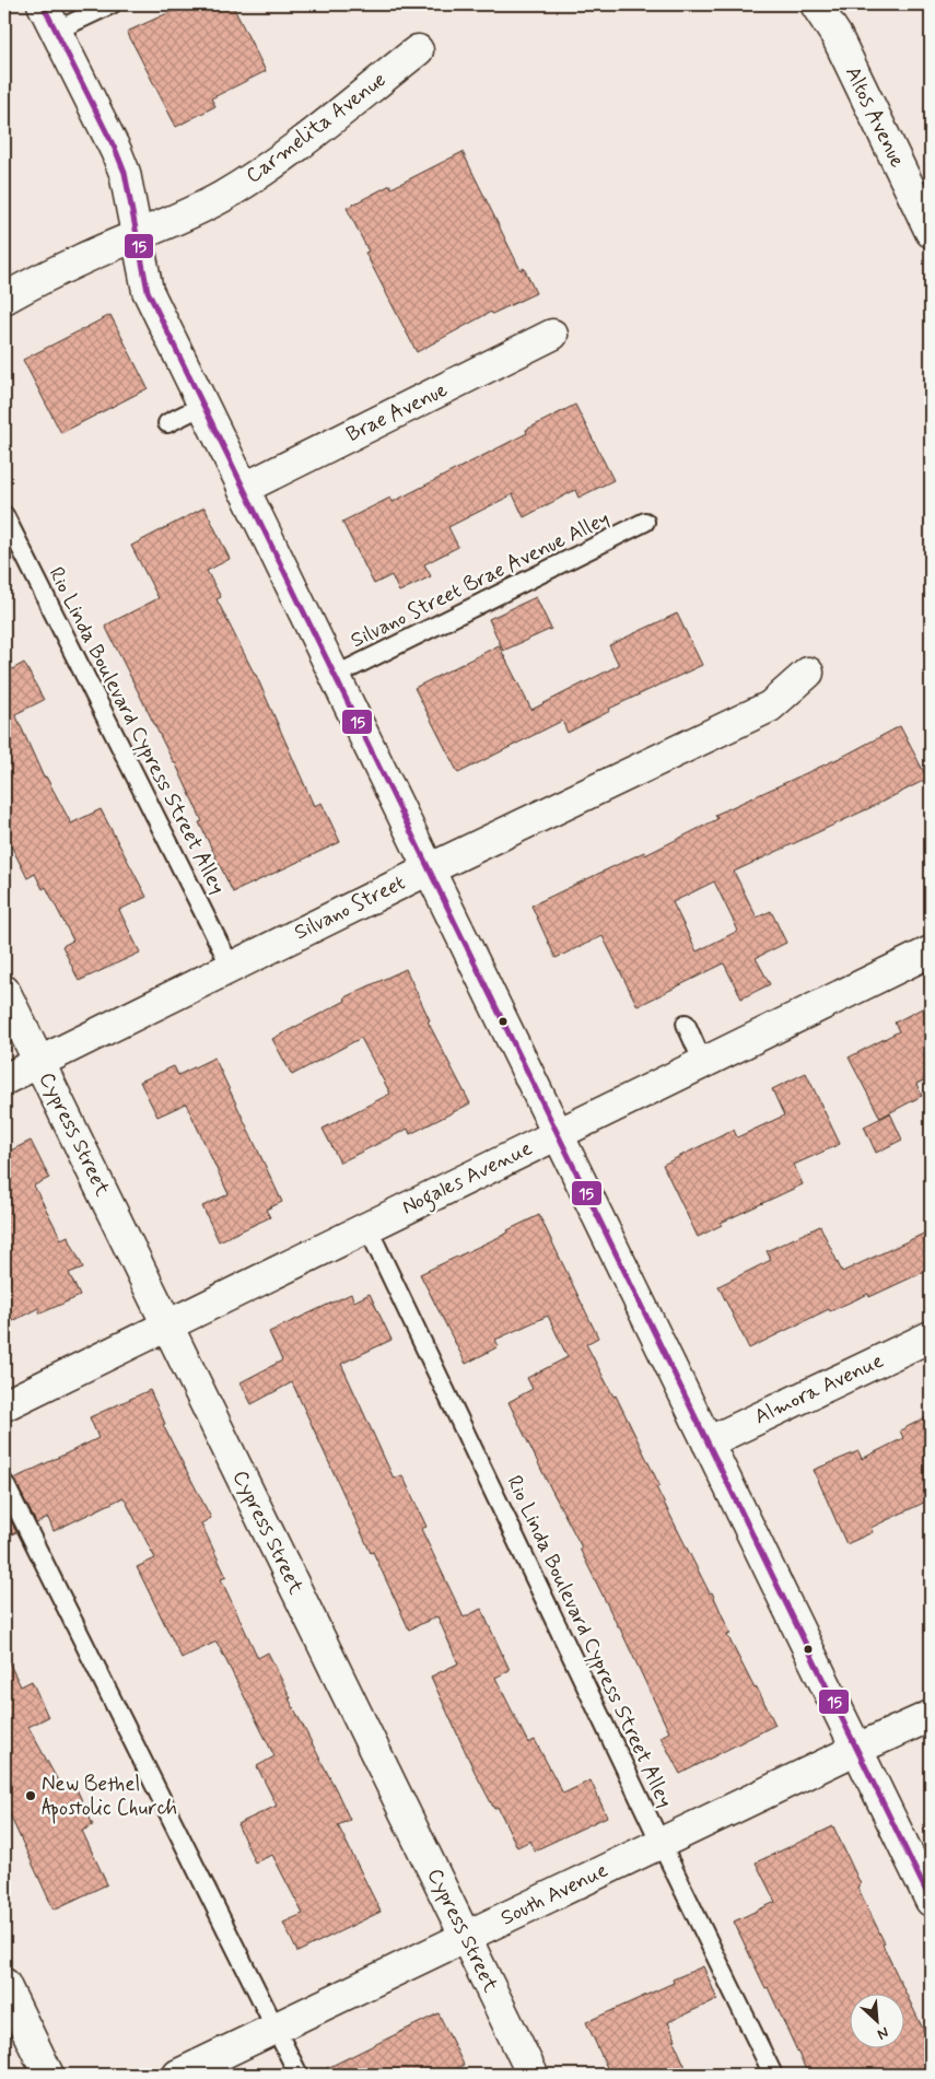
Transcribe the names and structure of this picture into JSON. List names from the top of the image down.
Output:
{
  "streets": {
    "street": [
      "Altos Avenue",
      "Carmelita Avenue",
      "Brae Avenue",
      "Silvano Street",
      "Cypress Street",
      "Nogales Avenue",
      "Almora Avenue",
      "South Avenue"
    ],
    "lane": ["Silvano Street Brae Avenue Alley", "Rio Linda Boulevard Cypress Street Alley"]
  },
  "crossings": [
    ["Rio Linda Boulevard Cypress Street Alley", "Silvano Street"],
    ["Rio Linda Boulevard Cypress Street Alley", "Nogales Avenue"],
    ["Rio Linda Boulevard Cypress Street Alley", "South Avenue"],
    ["Silvano Street", "Cypress Street"],
    ["Cypress Street", "Nogales Avenue"],
    ["Cypress Street", "South Avenue"]
  ],
  "places": ["New Bethel Apostolic Church"],
  "lines": ["transit line 15"],
  "north": "bottom right"
}
